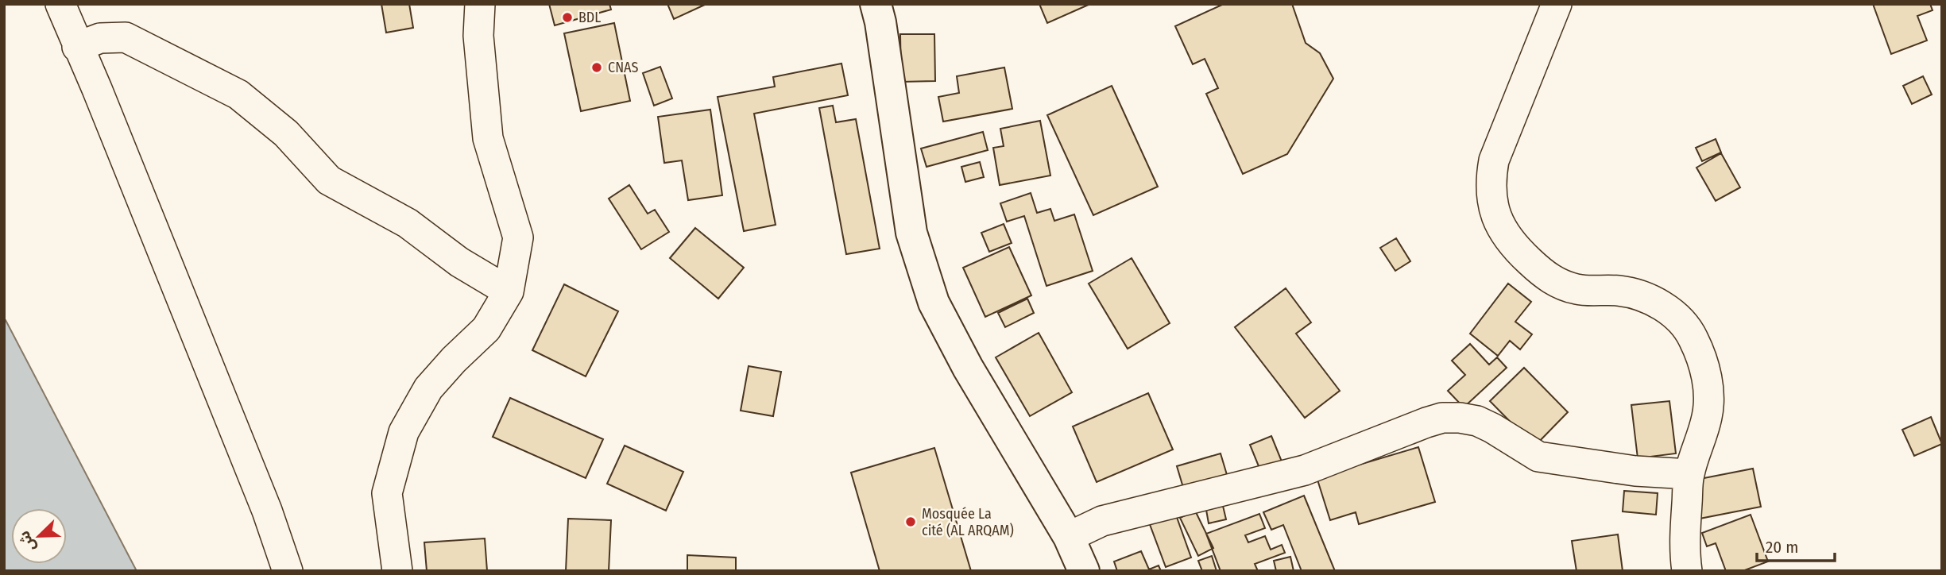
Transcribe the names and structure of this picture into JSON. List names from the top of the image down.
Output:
{
  "places": ["BDL", "CNAS", "Mosquée La cité (AL ARQAM)"],
  "scale_bar": "20 m",
  "north": "bottom left"
}
